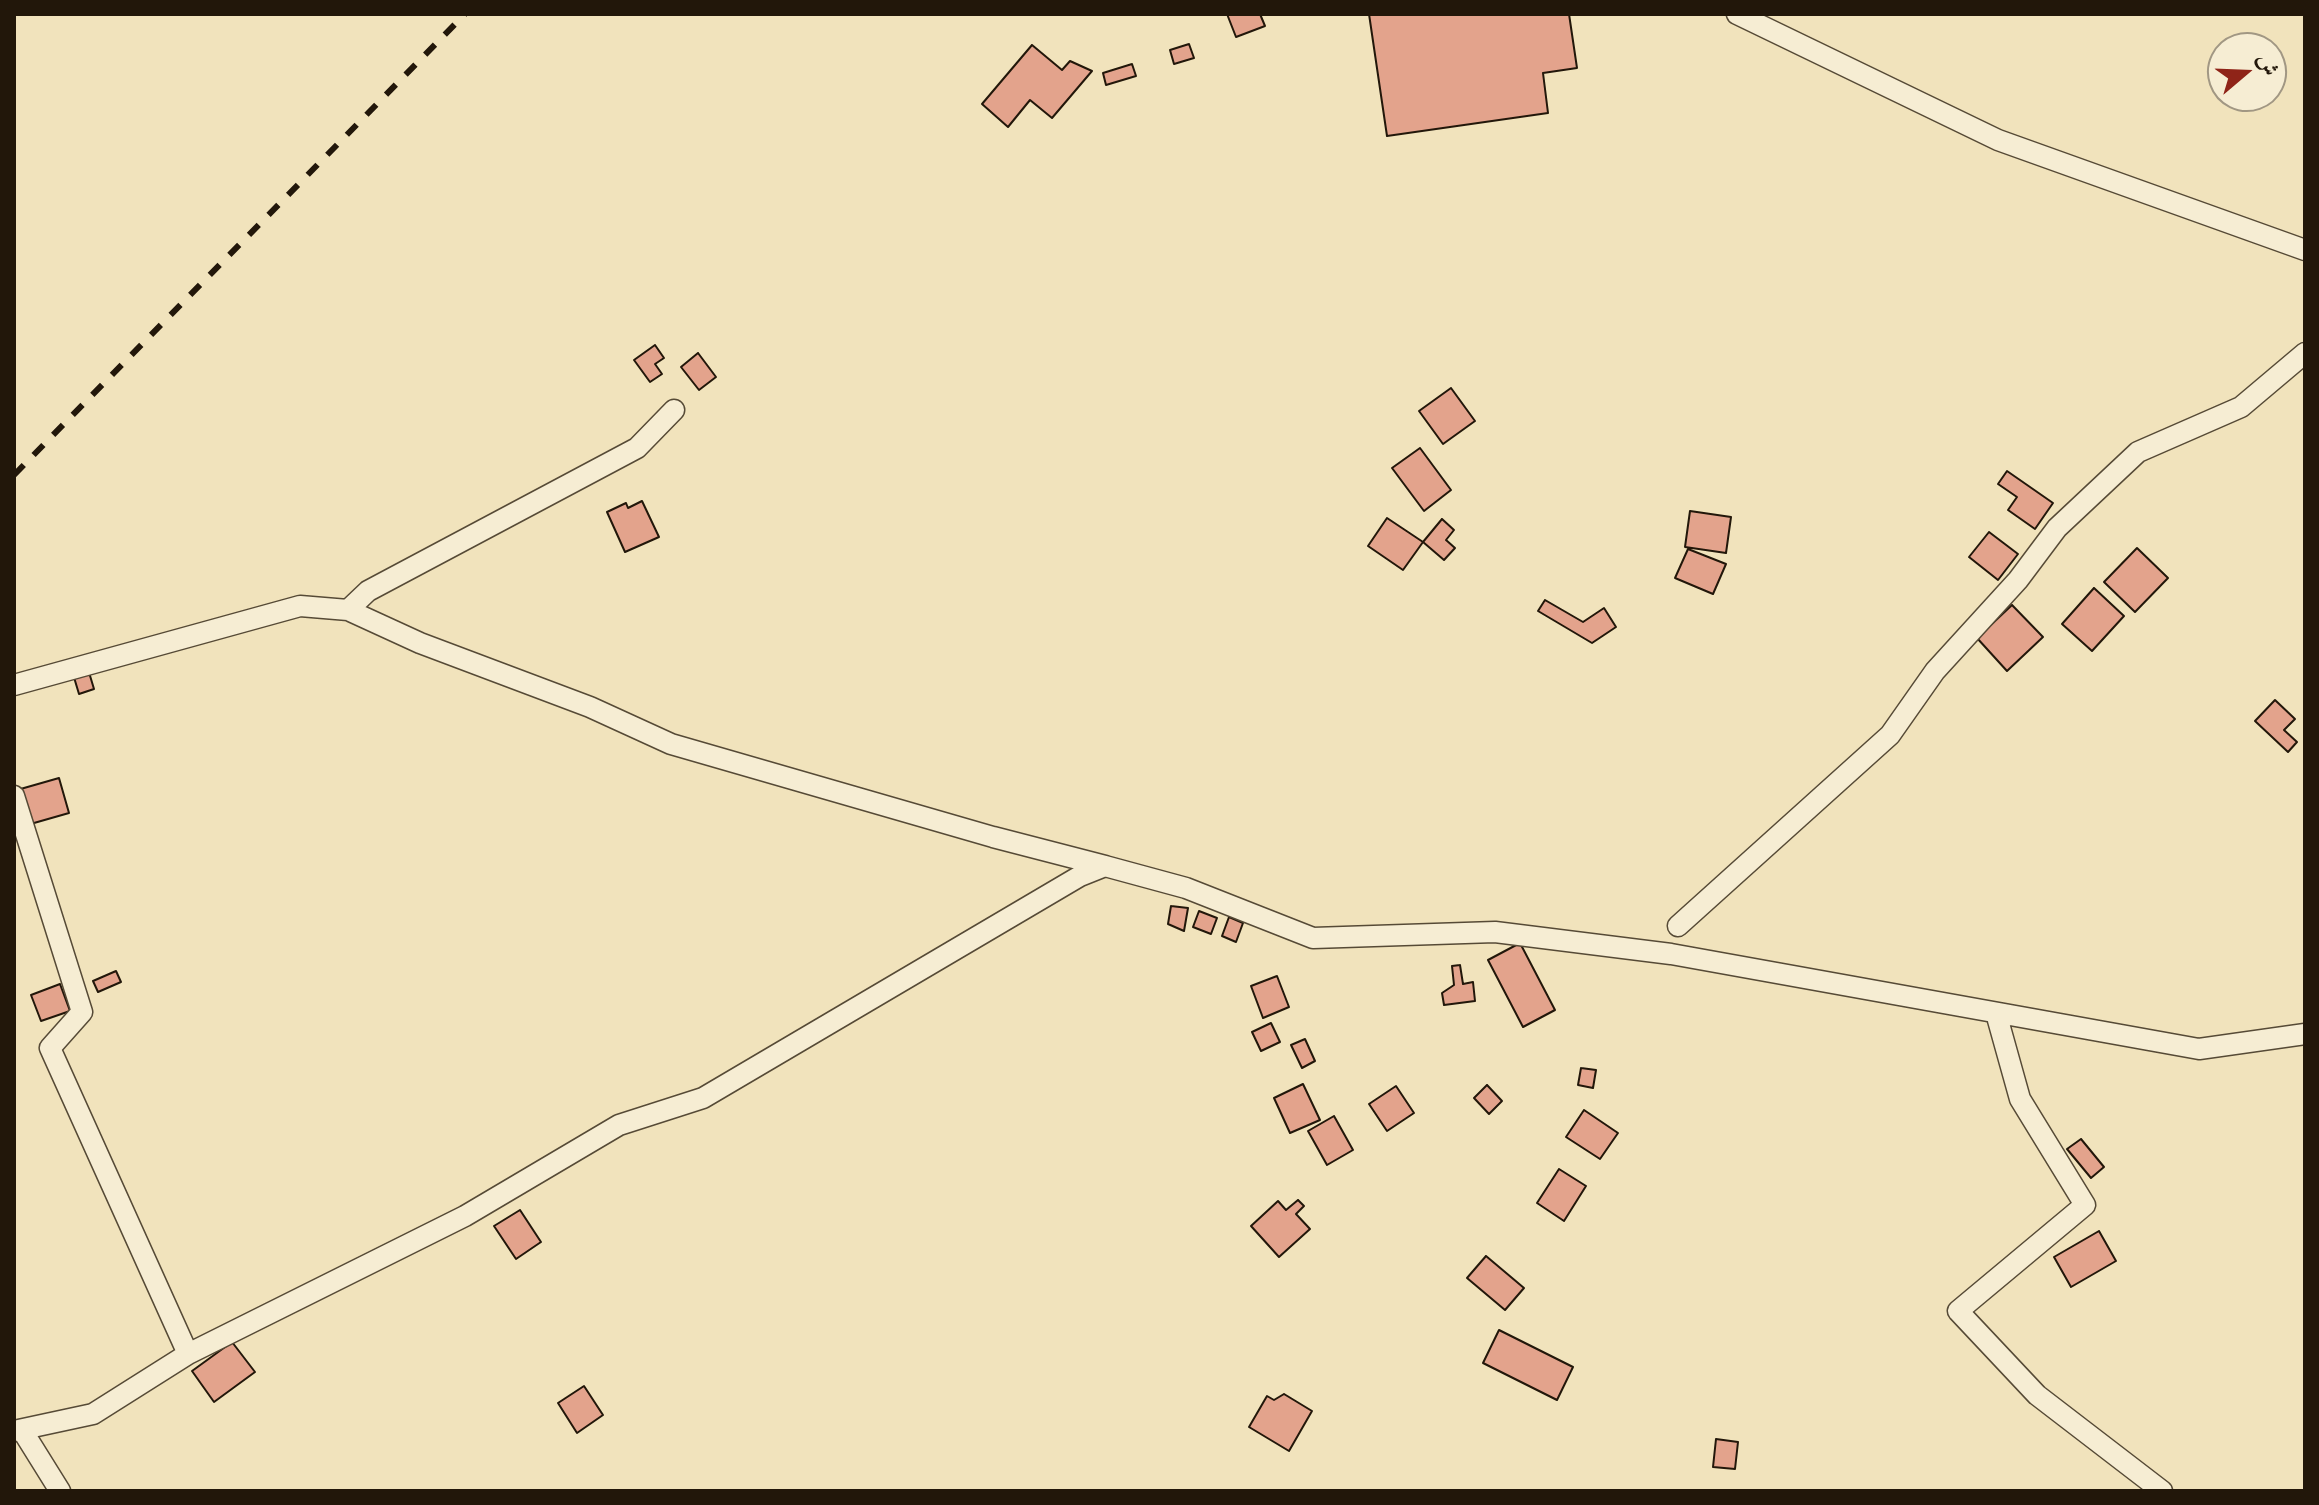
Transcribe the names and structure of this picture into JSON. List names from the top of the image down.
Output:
{
  "north": "right"
}
